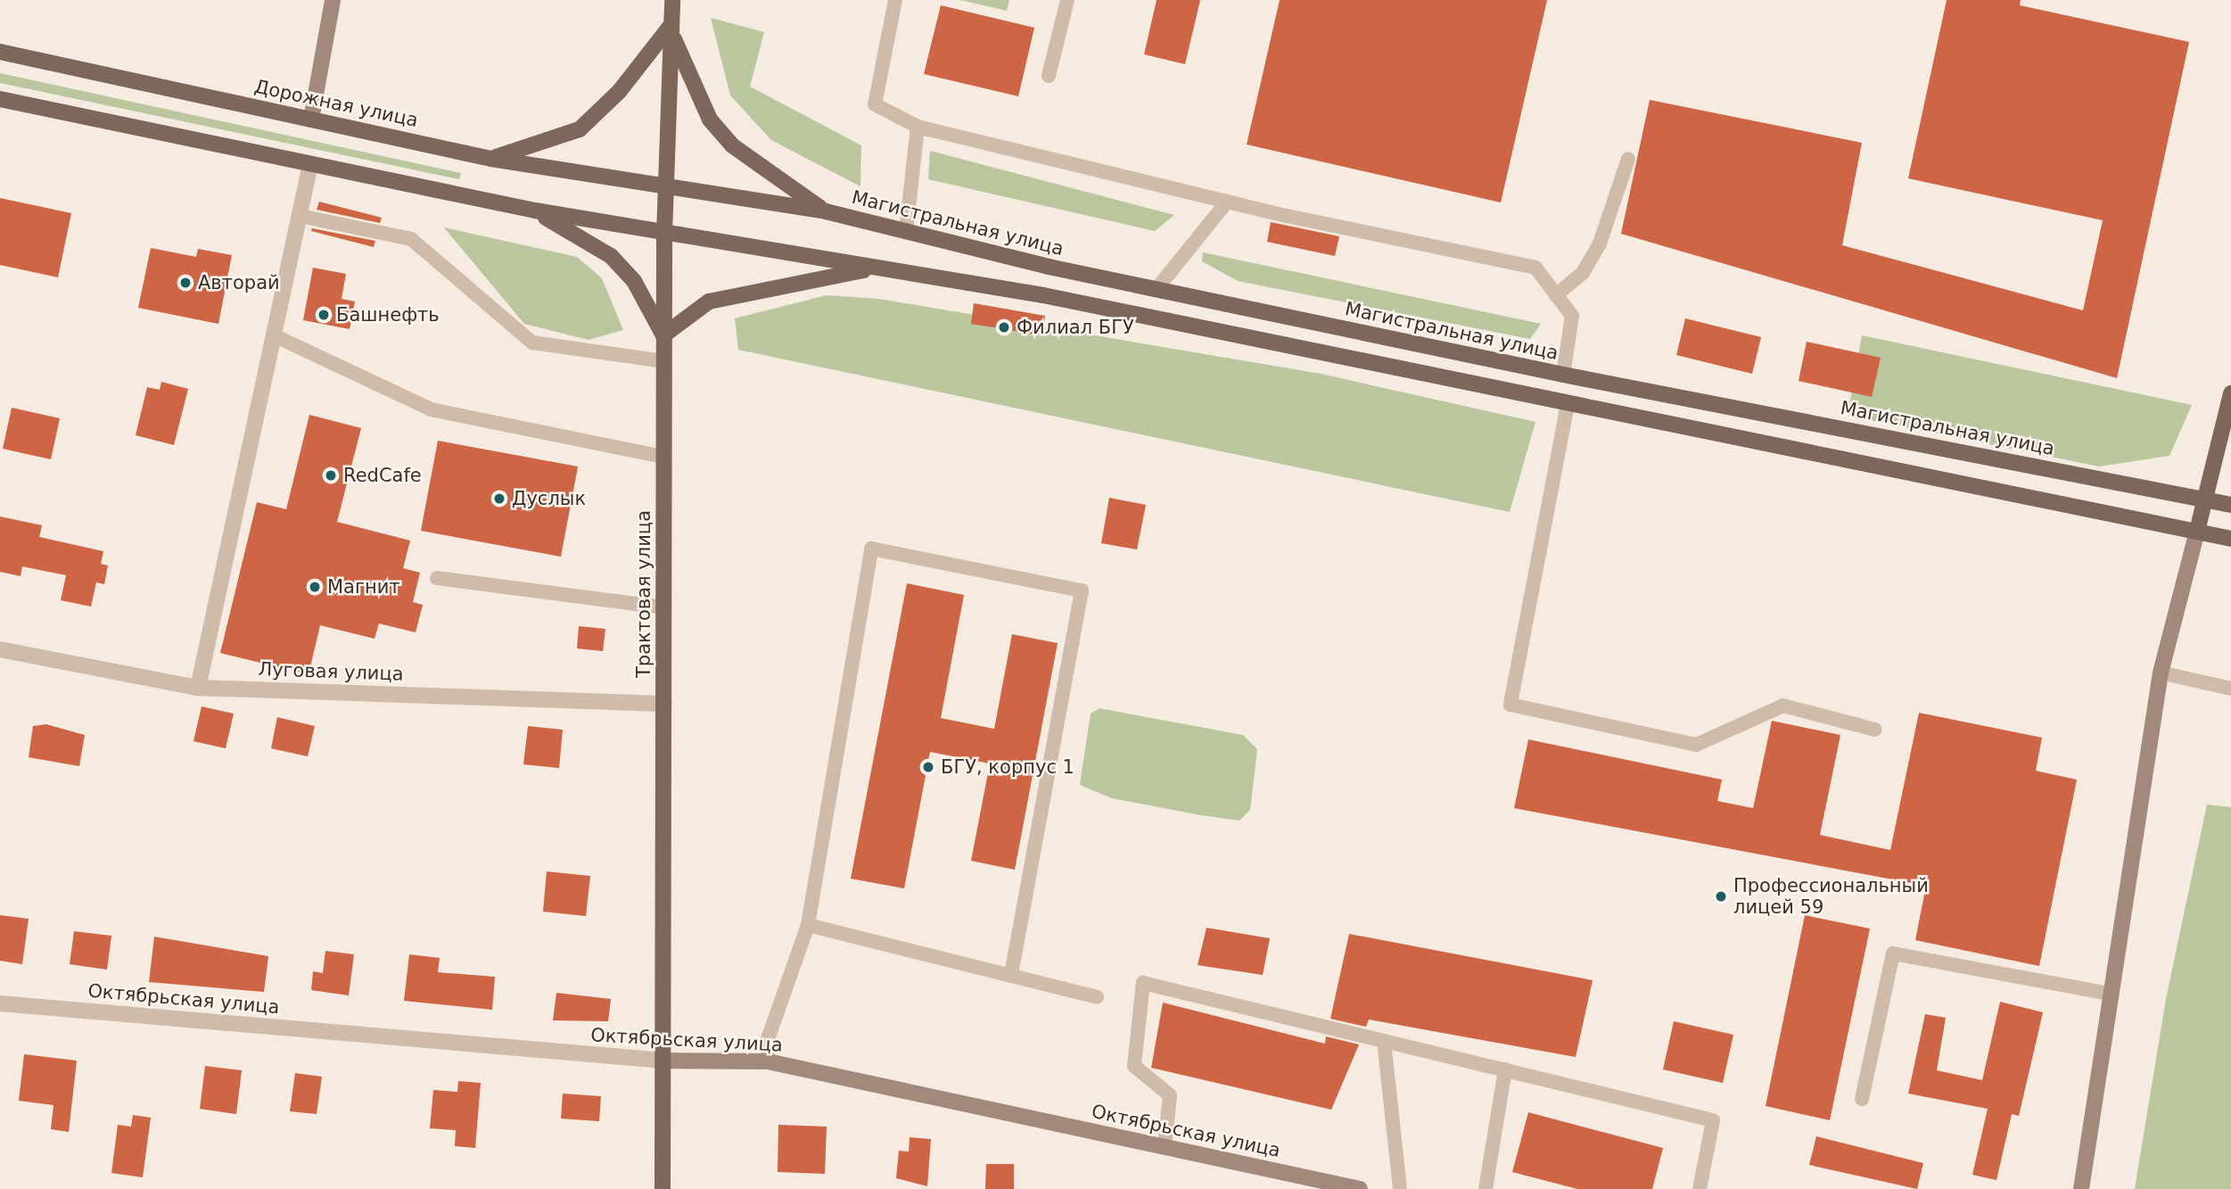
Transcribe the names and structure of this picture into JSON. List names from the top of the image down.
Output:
{
  "streets": {
    "main road": ["Дорожная улица", "Магистральная улица", "Трактовая улица"],
    "street": ["Луговая улица", "Октябрьская улица"]
  },
  "crossings": [
    ["Дорожная улица", "Магистральная улица"],
    ["Дорожная улица", "Трактовая улица"],
    ["Магистральная улица", "Трактовая улица"],
    ["Трактовая улица", "Луговая улица"],
    ["Трактовая улица", "Октябрьская улица"]
  ],
  "places": [
    "Авторай",
    "Башнефть",
    "Филиал БГУ",
    "RedCafe",
    "Дуслык",
    "Магнит",
    "БГУ, корпус 1",
    "Профессиональный лицей 59"
  ]
}
